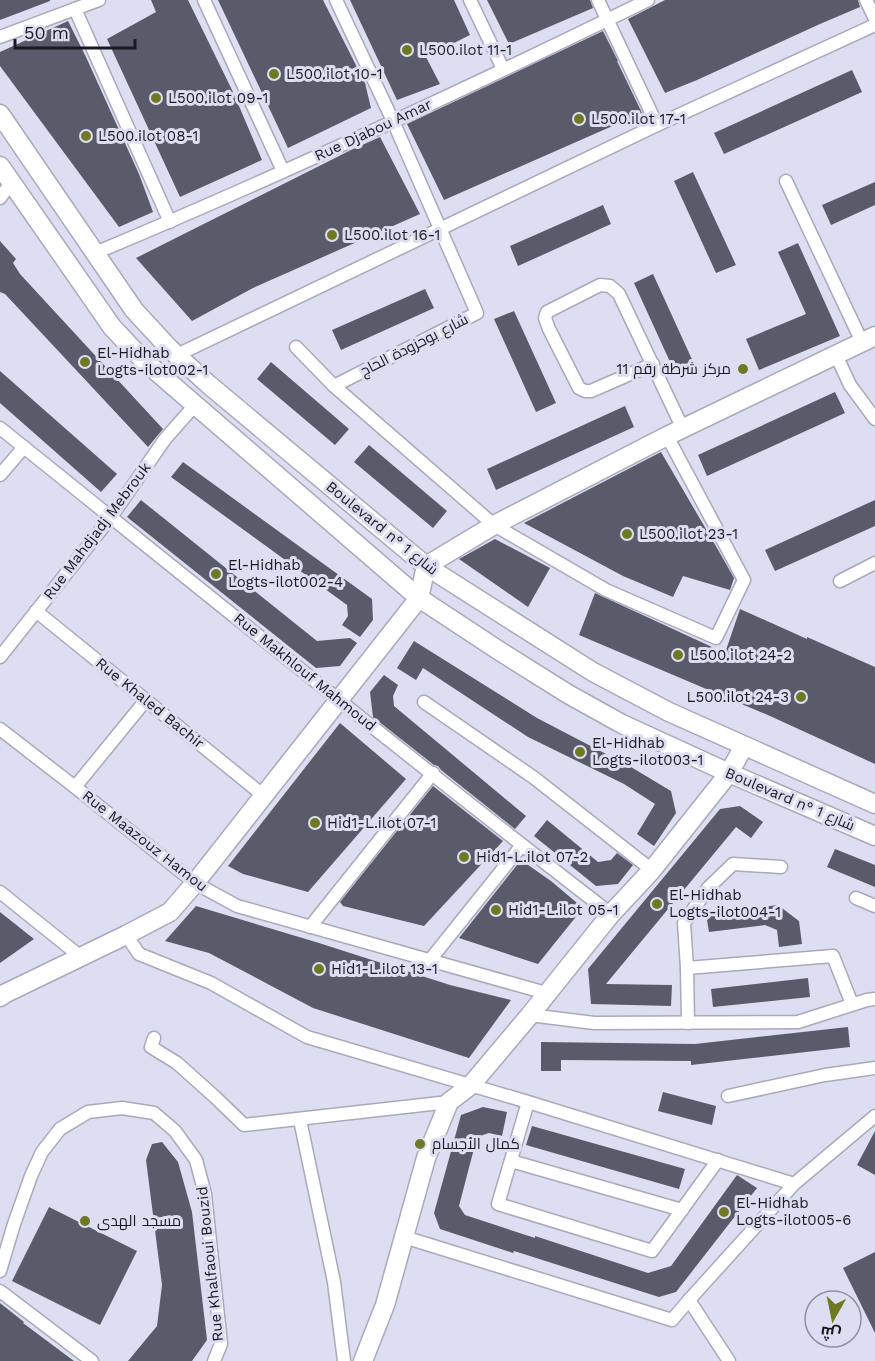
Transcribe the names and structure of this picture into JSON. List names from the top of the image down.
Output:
{
  "streets": {
    "main road": ["Boulevard n° شارع 1"],
    "street": [
      "Rue Djabou Amar",
      "شارع بوحزودة الحاج",
      "Rue Mahdjadj Mebrouk",
      "Rue Makhlouf Mahmoud",
      "Rue Khaled Bachir",
      "Rue Maazouz Hamou",
      "Rue Khalfaoui Bouzid"
    ]
  },
  "crossings": [
    ["Rue Djabou Amar", "شارع بوحزودة الحاج"],
    ["Rue Djabou Amar", "Boulevard n° شارع 1"],
    ["Boulevard n° شارع 1", "Rue Mahdjadj Mebrouk"],
    ["Rue Mahdjadj Mebrouk", "Rue Makhlouf Mahmoud"],
    ["Rue Mahdjadj Mebrouk", "Rue Khaled Bachir"]
  ],
  "places": [
    "L500.ilot 11-1",
    "L500.ilot 10-1",
    "L500.ilot 09-1",
    "L500.ilot 17-1",
    "L500.ilot 08-1",
    "L500.ilot 16-1",
    "El-Hidhab Logts-ilot002-1",
    "مركز شرطة رقم 11",
    "L500.ilot 23-1",
    "El-Hidhab Logts-ilot002-4",
    "L500.ilot 24-2",
    "L500.ilot 24-3",
    "El-Hidhab Logts-ilot003-1",
    "Hid1-L.ilot 07-1",
    "Hid1-L.ilot 07-2",
    "El-Hidhab Logts-ilot004-1",
    "Hid1-L.ilot 05-1",
    "Hid1-L.ilot 13-1",
    "كمال الأجسام",
    "El-Hidhab Logts-ilot005-6",
    "مسجد الهدى"
  ],
  "scale_bar": "50 m",
  "north": "bottom"
}
